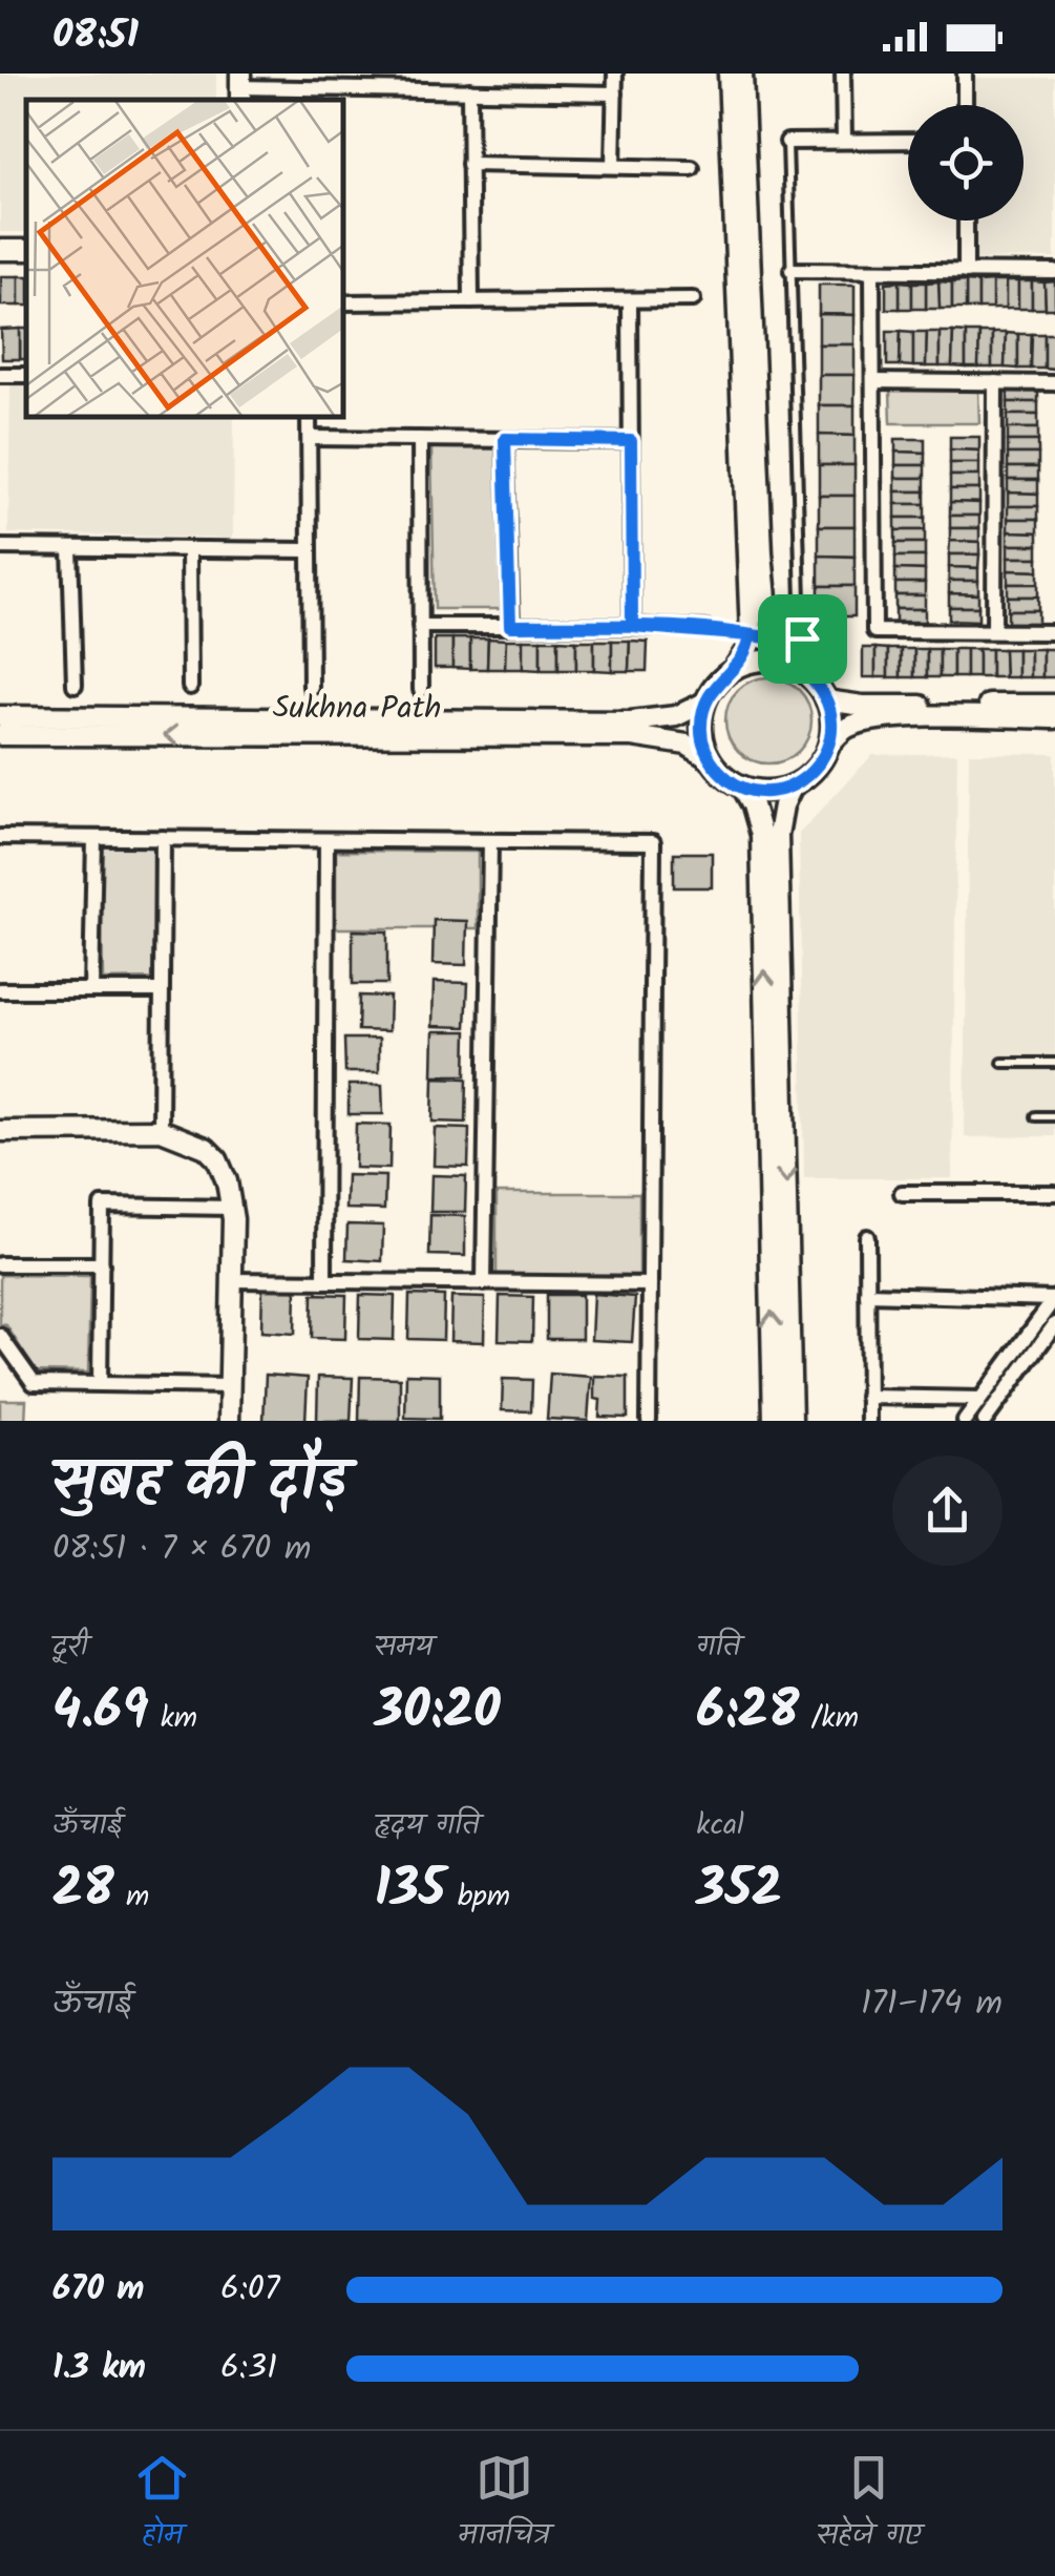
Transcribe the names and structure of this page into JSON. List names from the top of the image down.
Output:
{
  "streets": {
    "main road": ["Sukhna Path"]
  },
  "page": {
    "status": "08:51",
    "heading": ["सुबह की दौड़", "08:51 · 7 × 670 m"],
    "stats": [
      ["दूरी", "4.69 km"],
      ["समय", "30:20"],
      ["गति", "6:28 /km"],
      ["ऊँचाई", "28 m"],
      ["हृदय गति", "135 bpm"],
      ["kcal", "352"]
    ],
    "chart": ["ऊँचाई", "171–174 m"],
    "list": [
      {
        "name": "670 m",
        "note": "6:07"
      },
      {
        "name": "1.3 km",
        "note": "6:31"
      }
    ],
    "tabs": ["होम", "मानचित्र", "सहेजे गए"]
  }
}
